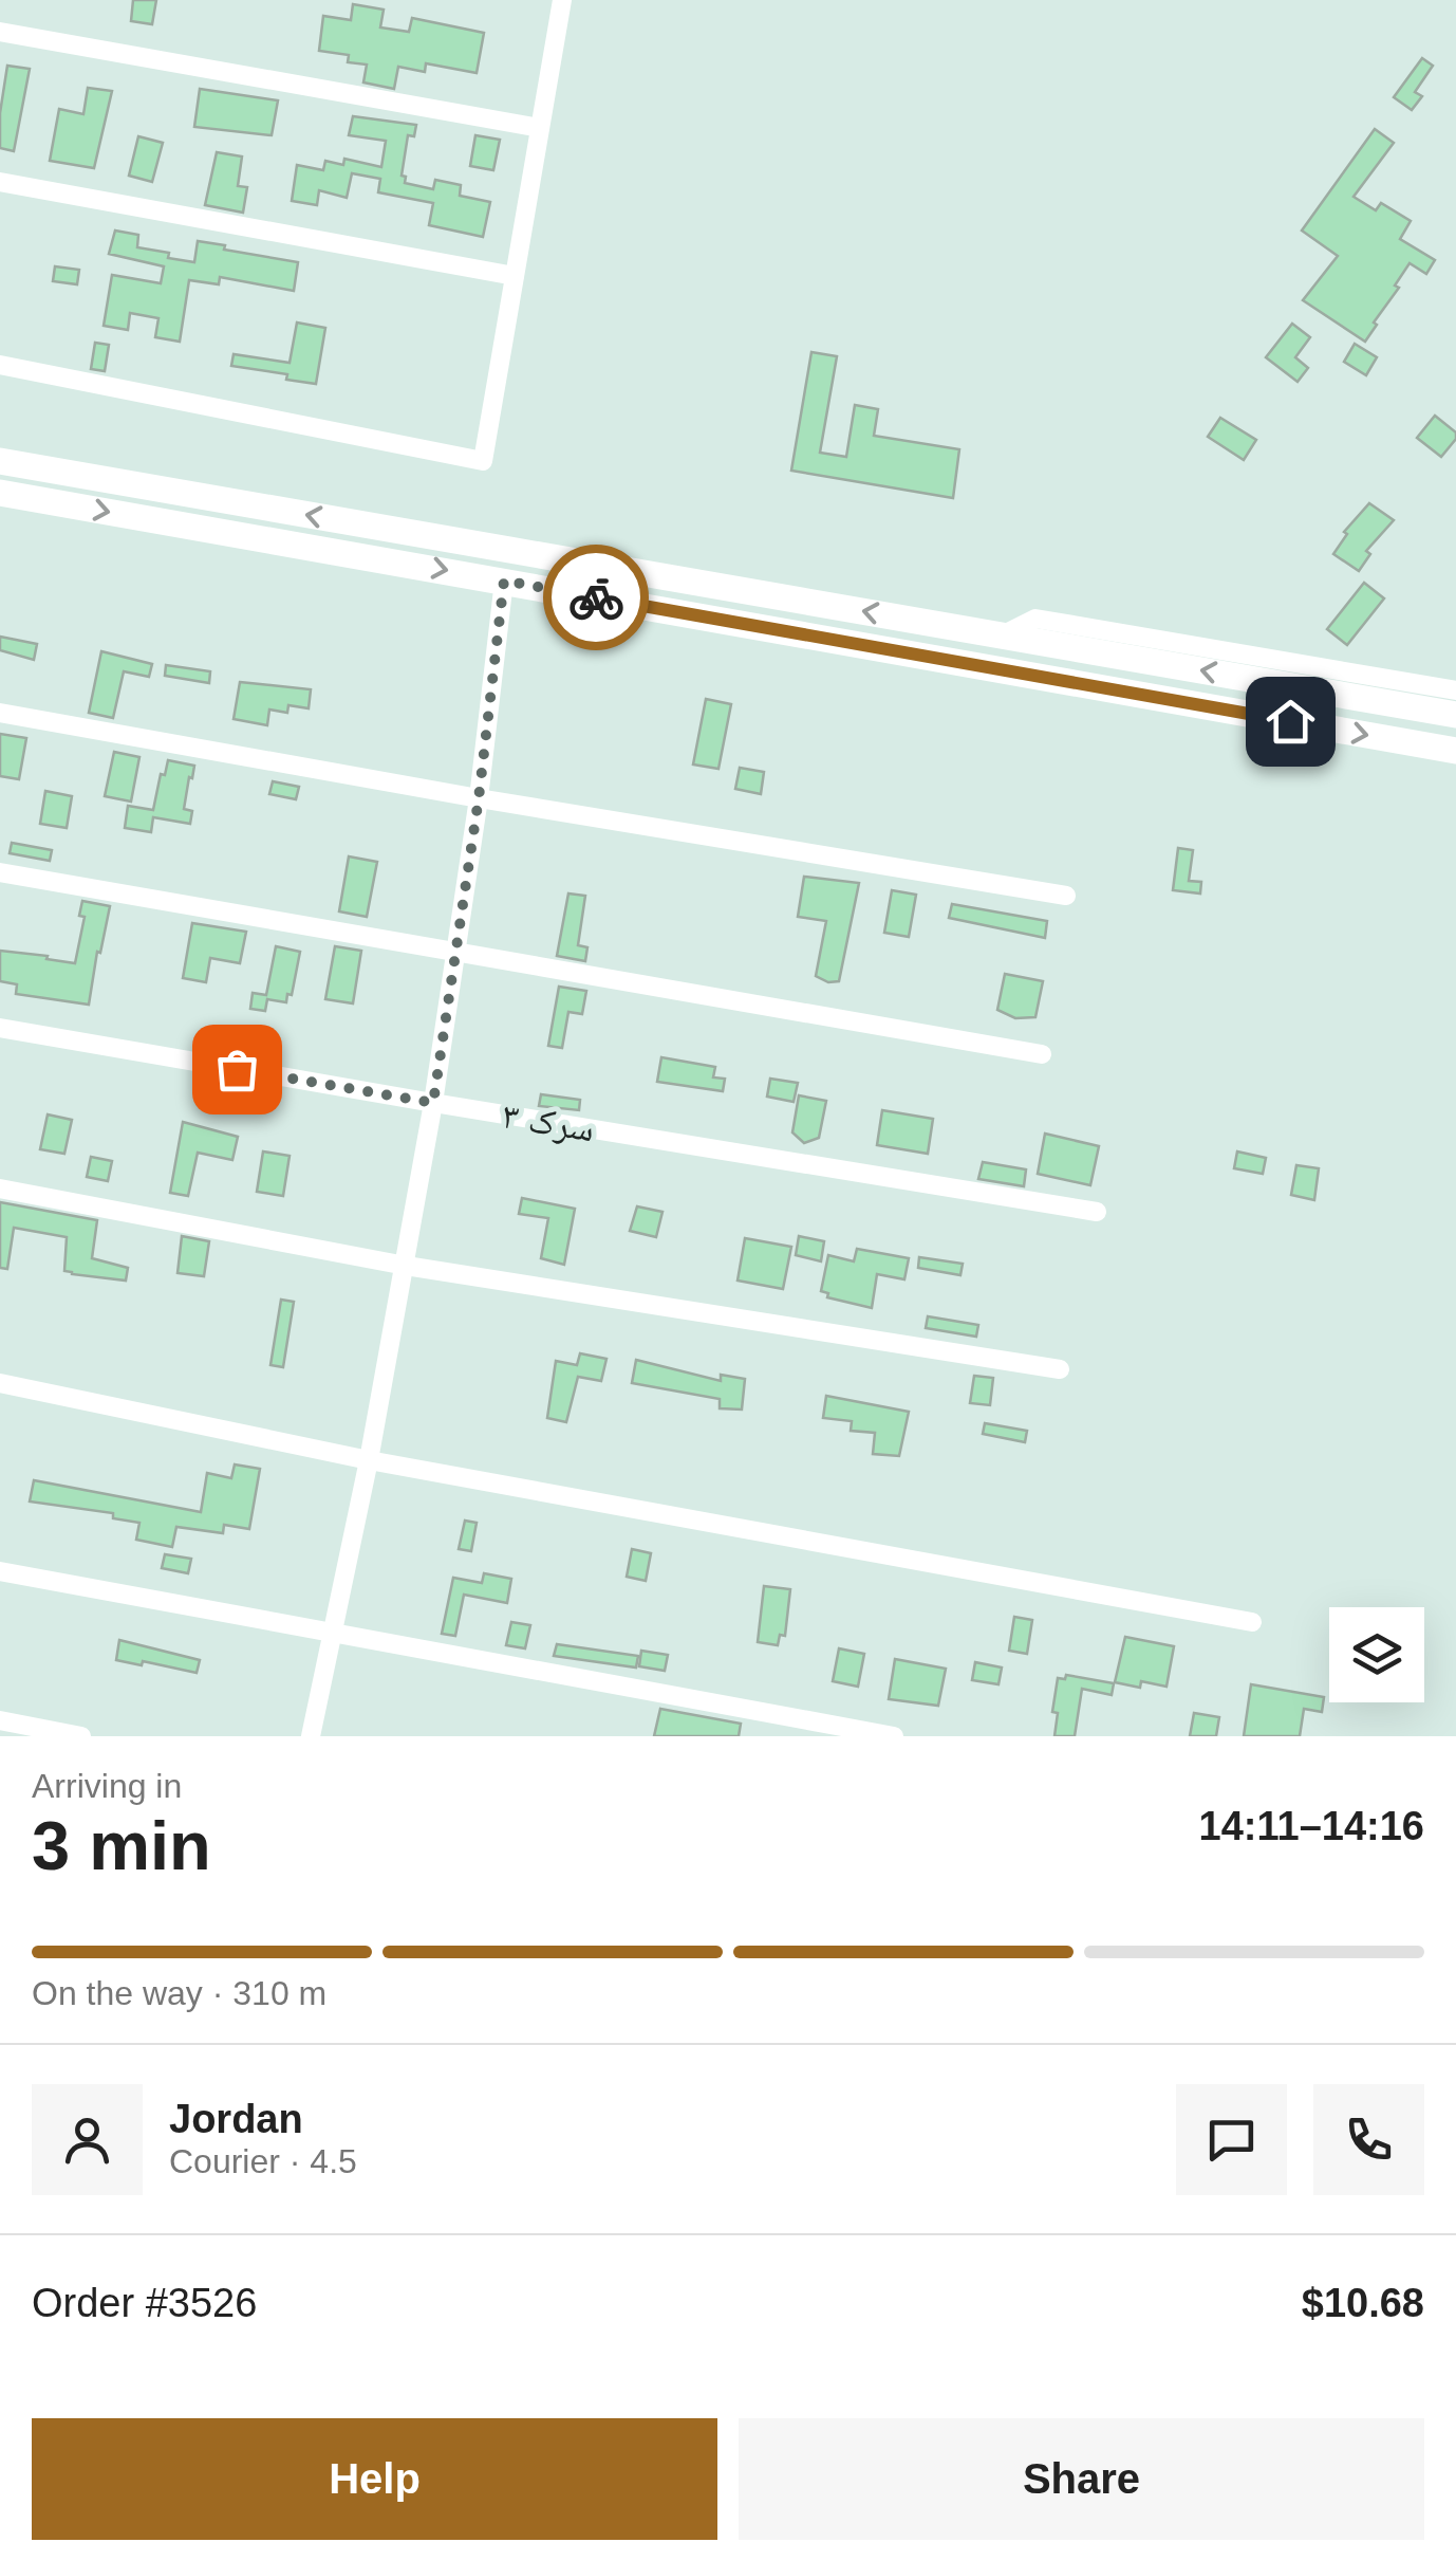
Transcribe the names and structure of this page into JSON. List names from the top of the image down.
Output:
{
  "streets": {
    "street": ["سرک ۳"]
  },
  "page": {
    "heading": ["3 min", "Arriving in", "14:11–14:16"],
    "panel": [
      "Jordan",
      "Courier · 4.5",
      "Order #3526",
      "$10.68"
    ],
    "bar": "On the way · 310 m",
    "buttons": ["Help", "Share"]
  }
}
